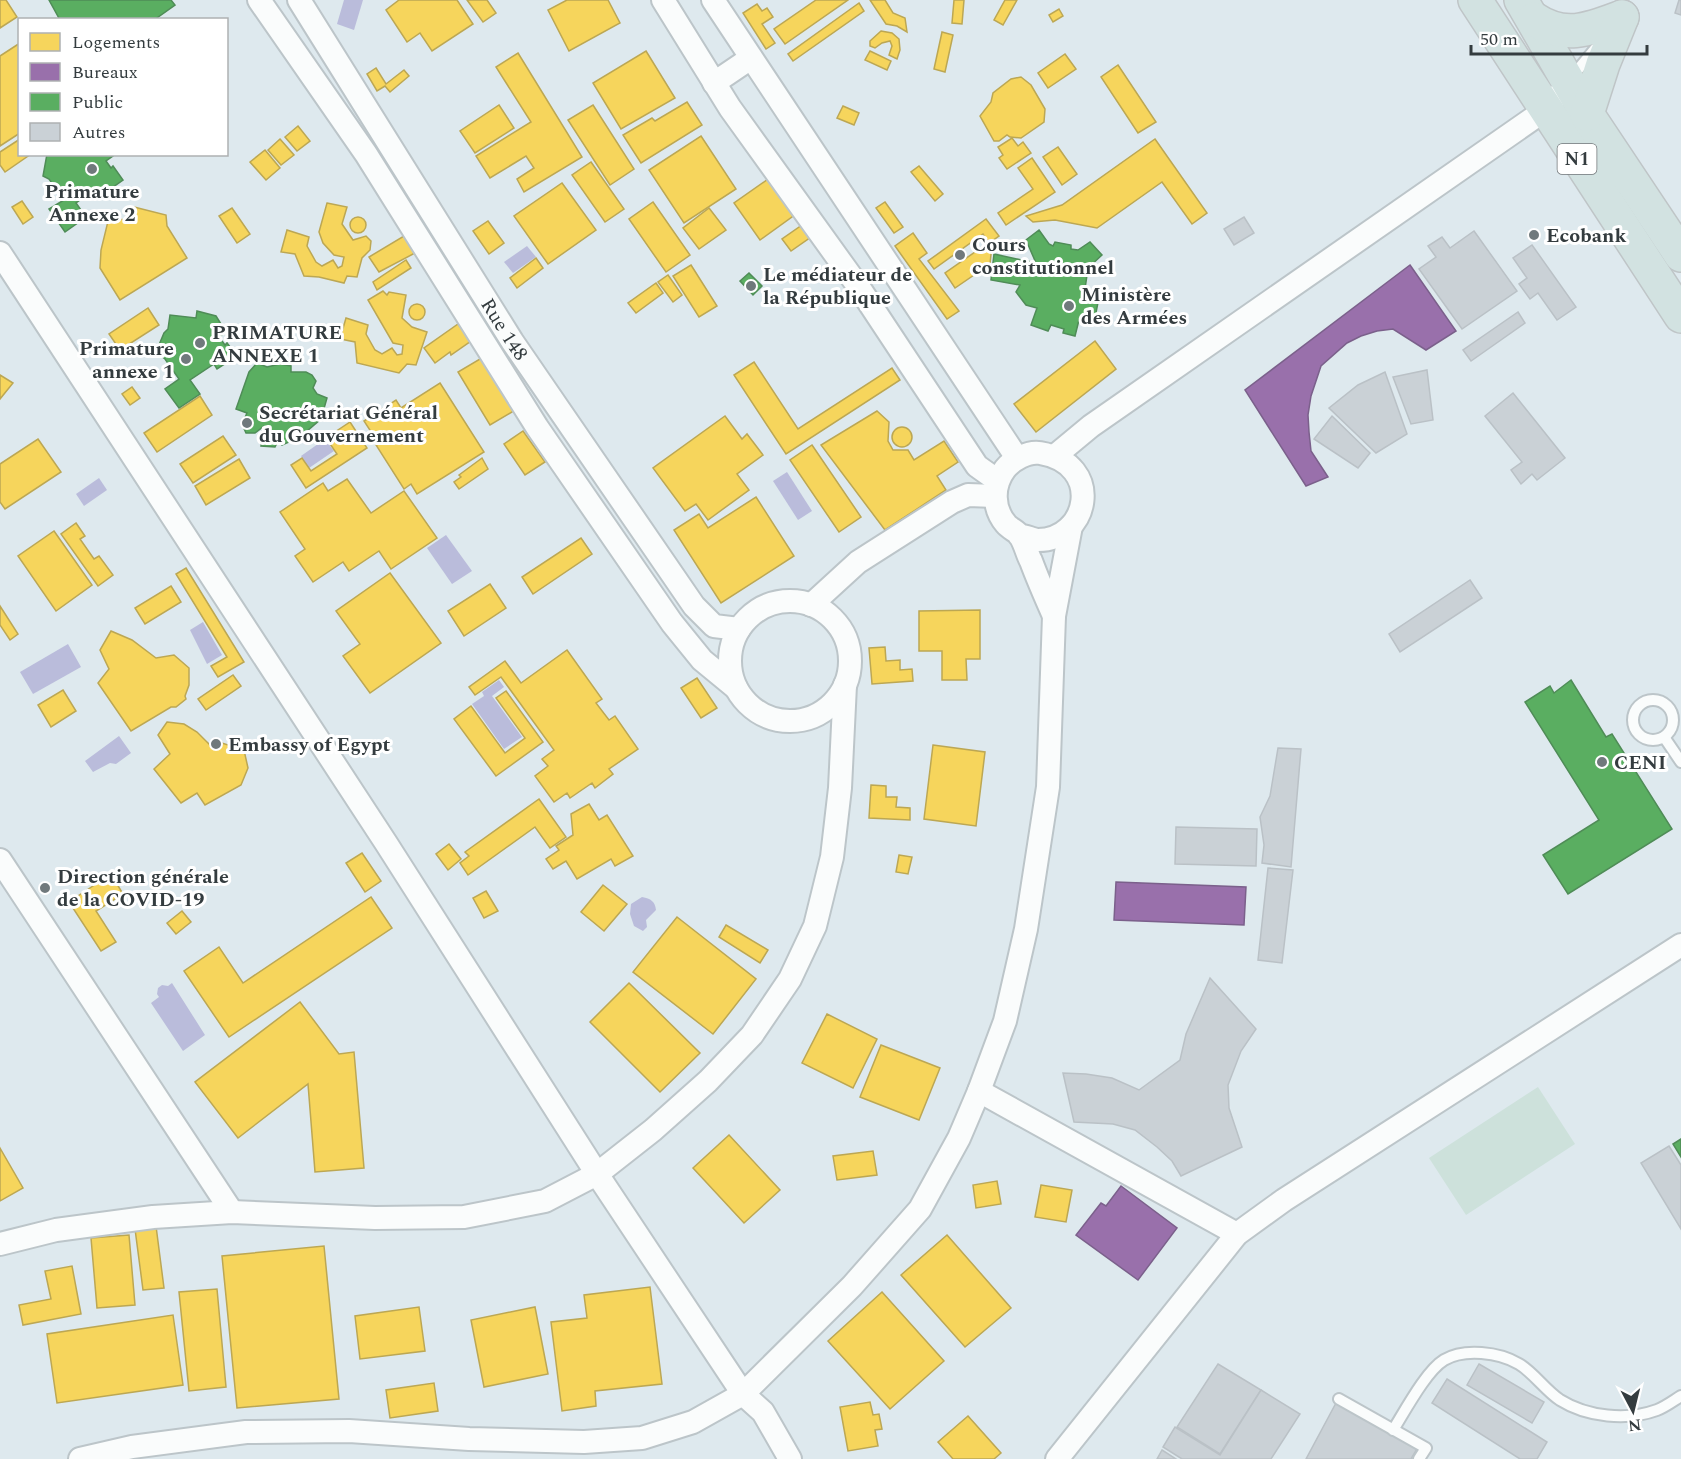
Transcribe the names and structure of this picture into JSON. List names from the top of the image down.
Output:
{
  "streets": {
    "highway": ["N1"],
    "street": ["Rue 148"]
  },
  "places": [
    "Primature Annexe 2",
    "Ecobank",
    "Cours constitutionnel",
    "Le médiateur de la République",
    "Ministère des Armées",
    "PRIMATURE ANNEXE 1",
    "Primature annexe 1",
    "Secrétariat Général du Gouvernement",
    "Embassy of Egypt",
    "CENI",
    "Direction générale de la COVID-19"
  ],
  "legend": [
    "Logements",
    "Bureaux",
    "Public",
    "Autres"
  ],
  "scale_bar": "50 m",
  "north": "bottom"
}
